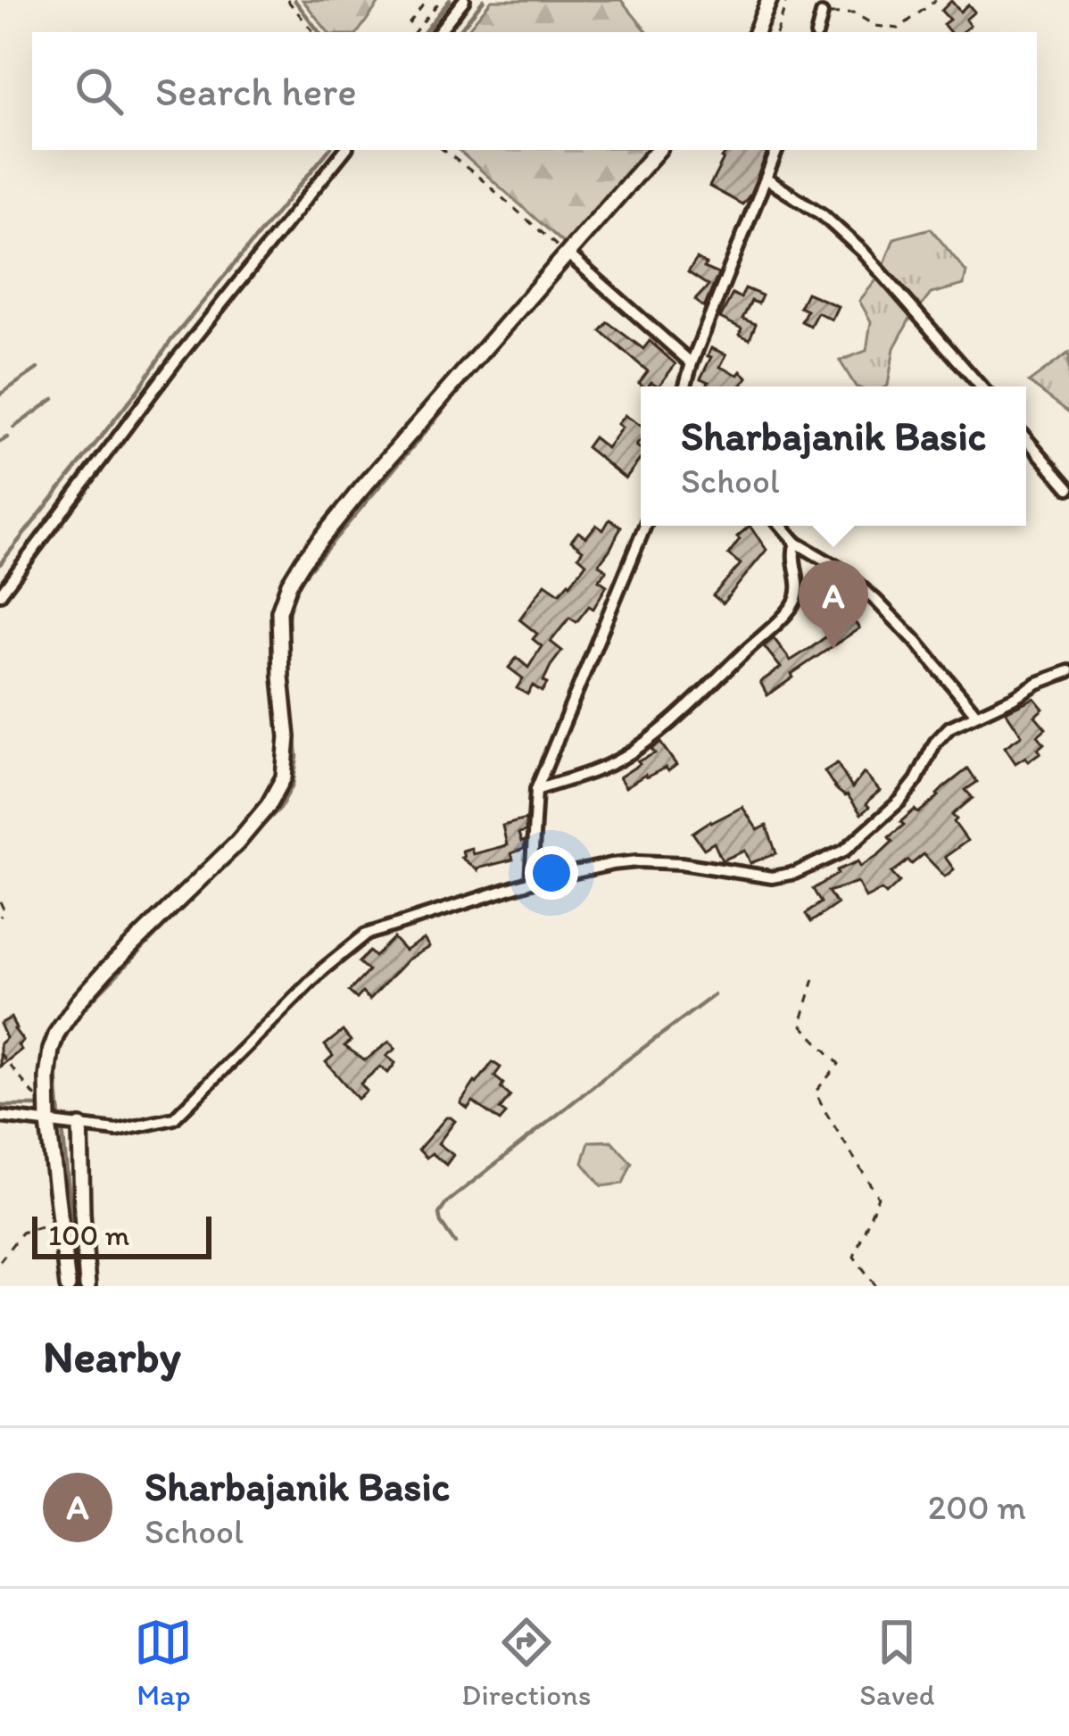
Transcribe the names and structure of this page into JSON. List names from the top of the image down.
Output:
{
  "scale_bar": "100 m",
  "page": {
    "search": "Search here",
    "popup": ["Sharbajanik Basic", "School"],
    "pins": "A",
    "scale": "100 m",
    "heading": "Nearby",
    "list": [
      {
        "mark": "A",
        "name": "Sharbajanik Basic",
        "note": "School",
        "value": "200 m"
      }
    ],
    "nav": ["Map", "Directions", "Saved"]
  }
}
